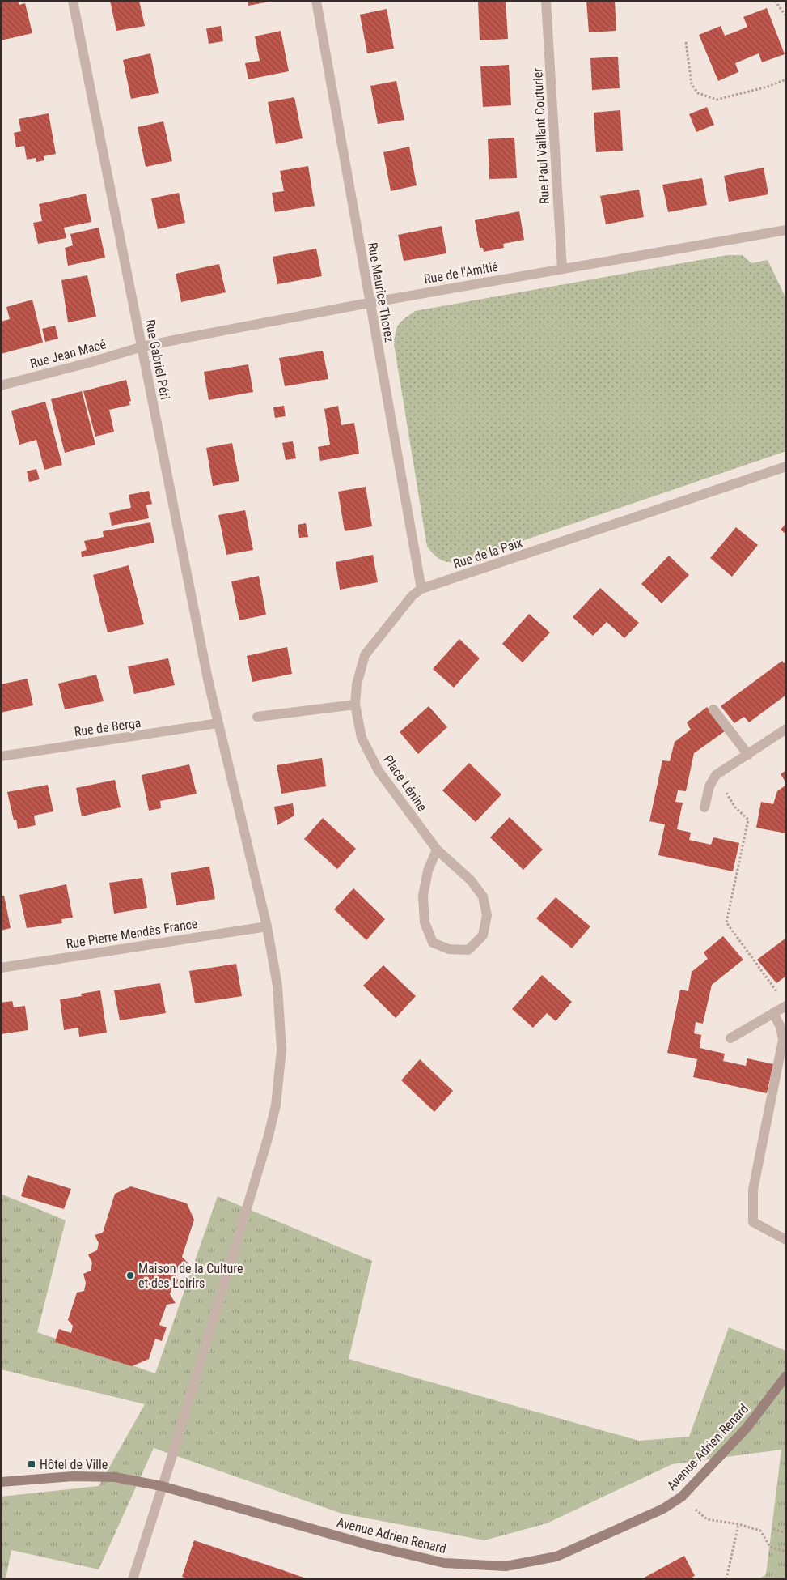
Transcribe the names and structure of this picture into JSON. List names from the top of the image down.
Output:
{
  "streets": {
    "street": [
      "Rue Paul Vaillant Couturier",
      "Rue de l'Amitié",
      "Rue Maurice Thorez",
      "Rue Jean Macé",
      "Rue Gabriel Péri",
      "Rue de la Paix",
      "Rue de Berga",
      "Place Lénine",
      "Rue Pierre Mendès France",
      "Avenue Adrien Renard"
    ]
  },
  "crossings": [
    ["Rue Paul Vaillant Couturier", "Rue de l'Amitié"],
    ["Rue de l'Amitié", "Rue Maurice Thorez"],
    ["Rue de l'Amitié", "Rue Jean Macé"],
    ["Rue de l'Amitié", "Rue Gabriel Péri"],
    ["Rue Maurice Thorez", "Rue de la Paix"],
    ["Rue Jean Macé", "Rue Gabriel Péri"],
    ["Rue Gabriel Péri", "Rue de Berga"],
    ["Rue Gabriel Péri", "Rue Pierre Mendès France"],
    ["Rue Gabriel Péri", "Avenue Adrien Renard"],
    ["Rue de la Paix", "Place Lénine"]
  ],
  "places": {
    "other": ["Maison de la Culture et des Loirirs"],
    "transit": ["Hôtel de Ville"]
  }
}
